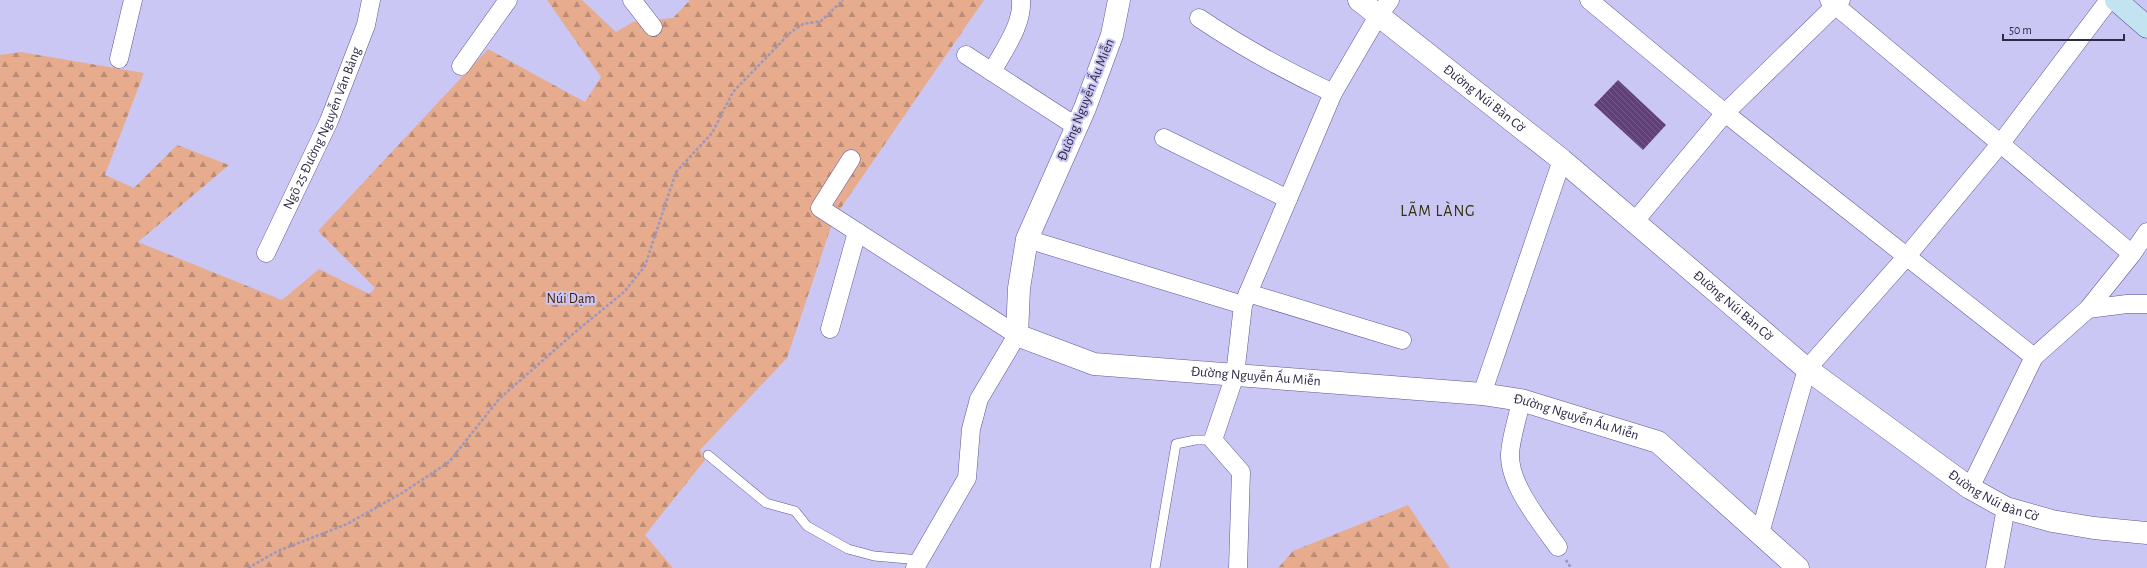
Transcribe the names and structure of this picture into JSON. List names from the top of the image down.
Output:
{
  "streets": {
    "street": ["Đường Núi Bàn Cờ", "Đường Nguyễn Ấu Miễn", "Ngõ 25 Đường Nguyễn Văn Bảng"]
  },
  "districts": ["LÃM LÀNG"],
  "parks": ["Núi Dạm"],
  "scale_bar": "50 m"
}
